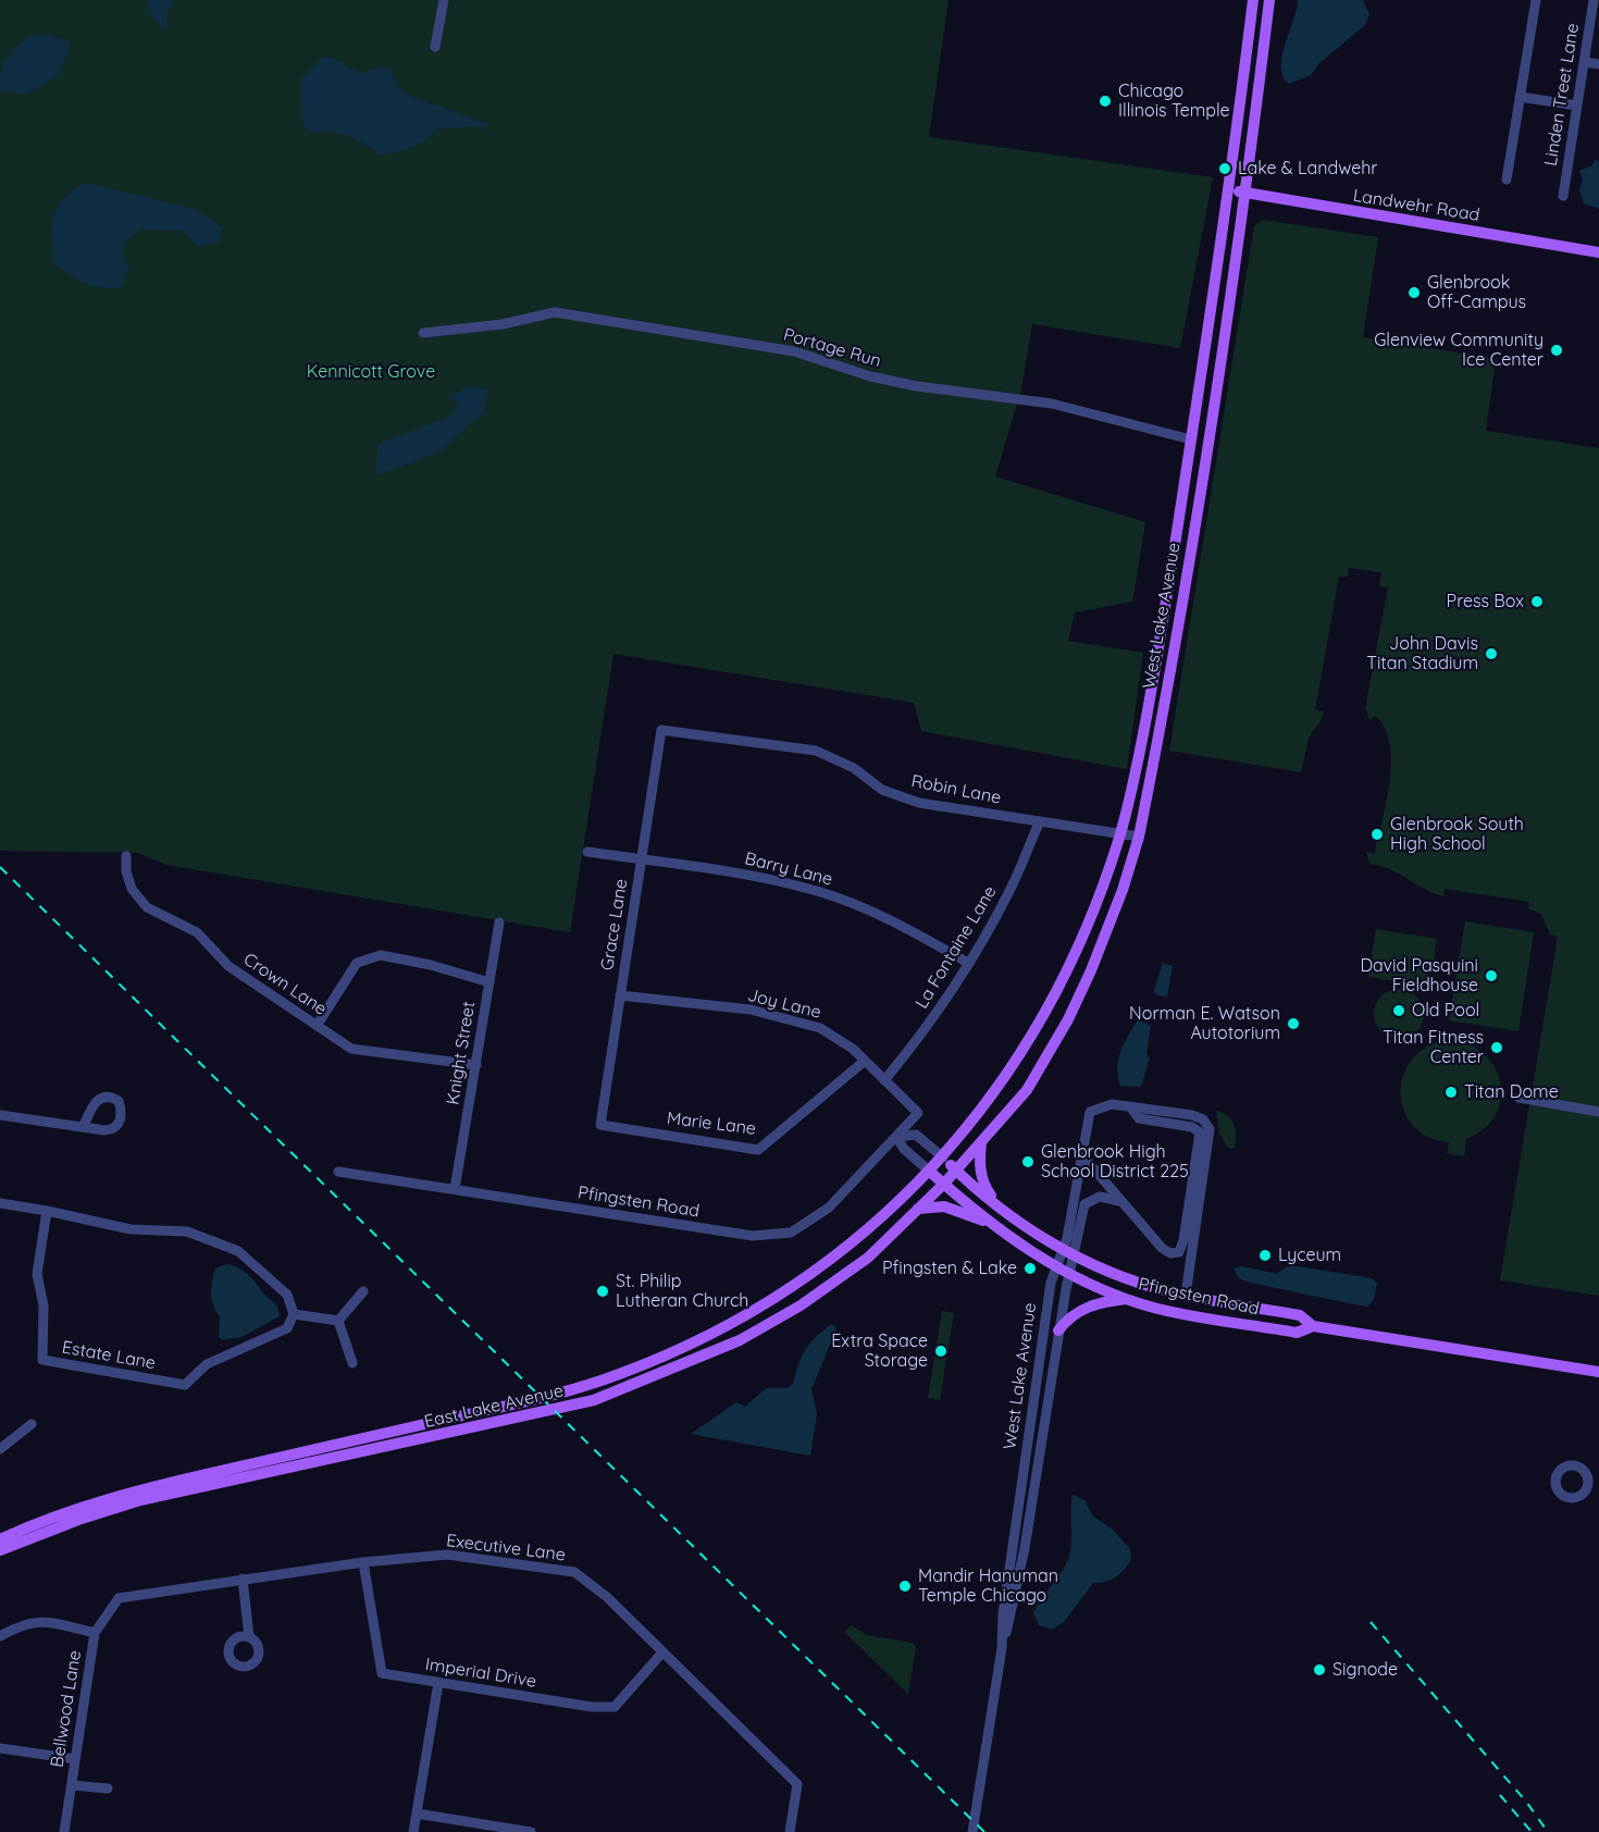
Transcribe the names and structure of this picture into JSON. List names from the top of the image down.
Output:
{
  "streets": {
    "main road": [
      "Landwehr Road",
      "West Lake Avenue",
      "Pfingsten Road",
      "East Lake Avenue"
    ],
    "street": [
      "Linden Treet Lane",
      "Portage Run",
      "Robin Lane",
      "Barry Lane",
      "Grace Lane",
      "La Fontaine Lane",
      "Crown Lane",
      "Joy Lane",
      "Knight Street",
      "Marie Lane",
      "Estate Lane",
      "Executive Lane",
      "Imperial Drive",
      "Bellwood Lane"
    ]
  },
  "crossings": [
    ["Landwehr Road", "West Lake Avenue"],
    ["Portage Run", "West Lake Avenue"],
    ["West Lake Avenue", "Robin Lane"],
    ["West Lake Avenue", "Pfingsten Road"],
    ["West Lake Avenue", "East Lake Avenue"],
    ["Robin Lane", "Grace Lane"],
    ["Robin Lane", "La Fontaine Lane"],
    ["Barry Lane", "Grace Lane"],
    ["Barry Lane", "La Fontaine Lane"],
    ["Grace Lane", "Joy Lane"],
    ["Grace Lane", "Marie Lane"],
    ["La Fontaine Lane", "Joy Lane"],
    ["Crown Lane", "Knight Street"],
    ["Joy Lane", "Marie Lane"],
    ["Joy Lane", "Pfingsten Road"],
    ["Knight Street", "Pfingsten Road"],
    ["Pfingsten Road", "East Lake Avenue"],
    ["Executive Lane", "Imperial Drive"],
    ["Executive Lane", "Bellwood Lane"]
  ],
  "parks": ["Kennicott Grove"],
  "places": [
    "Chicago Illinois Temple",
    "Lake & Landwehr",
    "Glenbrook Off-Campus",
    "Glenview Community Ice Center",
    "Press Box",
    "John Davis Titan Stadium",
    "Glenbrook South High School",
    "David Pasquini Fieldhouse",
    "Old Pool",
    "Norman E. Watson Autotorium",
    "Titan Fitness Center",
    "Titan Dome",
    "Glenbrook High School District 225",
    "Lyceum",
    "Pfingsten & Lake",
    "St. Philip Lutheran Church",
    "Extra Space Storage",
    "Mandir Hanuman Temple Chicago",
    "Signode"
  ]
}
